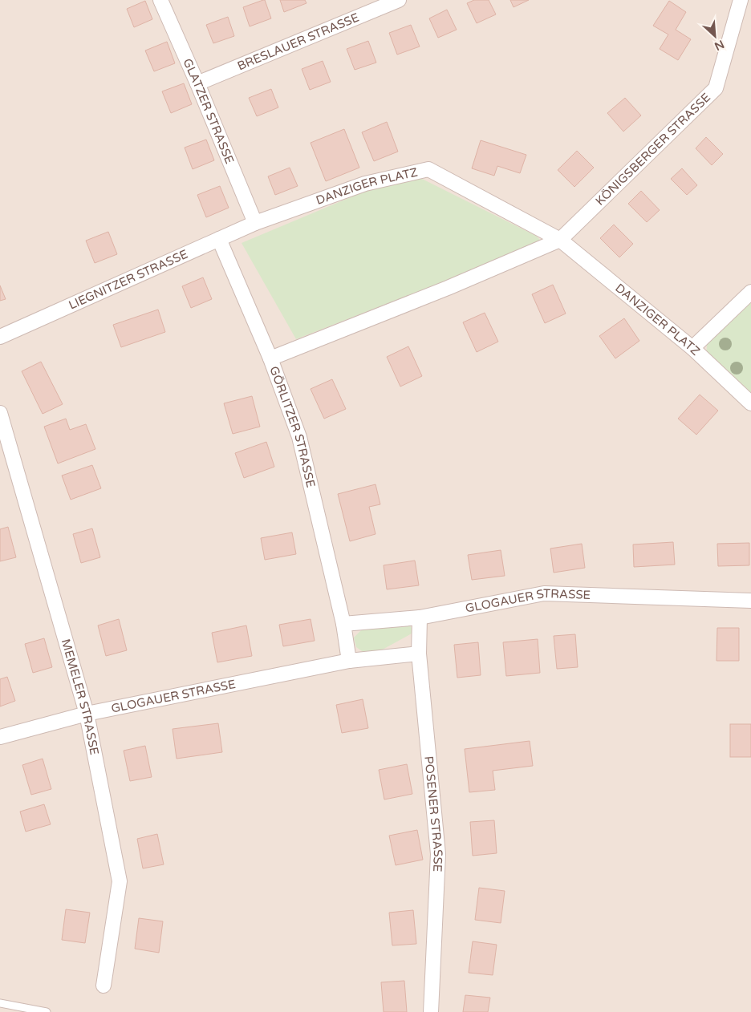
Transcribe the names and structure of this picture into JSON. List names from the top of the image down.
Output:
{
  "streets": {
    "street": [
      "BRESLAUER STRASSE",
      "GLATZER STRASSE",
      "KÖNIGSBERGER STRASSE",
      "DANZIGER PLATZ",
      "LIEGNITZER STRASSE",
      "GÖRLITZER STRASSE",
      "GLOGAUER STRASSE",
      "MEMELER STRASSE",
      "POSENER STRASSE"
    ]
  },
  "crossings": [
    ["BRESLAUER STRASSE", "GLATZER STRASSE"],
    ["GLATZER STRASSE", "DANZIGER PLATZ"],
    ["GLATZER STRASSE", "LIEGNITZER STRASSE"],
    ["KÖNIGSBERGER STRASSE", "DANZIGER PLATZ"],
    ["DANZIGER PLATZ", "LIEGNITZER STRASSE"],
    ["LIEGNITZER STRASSE", "GÖRLITZER STRASSE"],
    ["GÖRLITZER STRASSE", "GLOGAUER STRASSE"],
    ["GLOGAUER STRASSE", "MEMELER STRASSE"],
    ["GLOGAUER STRASSE", "POSENER STRASSE"]
  ],
  "north": "bottom right"
}
